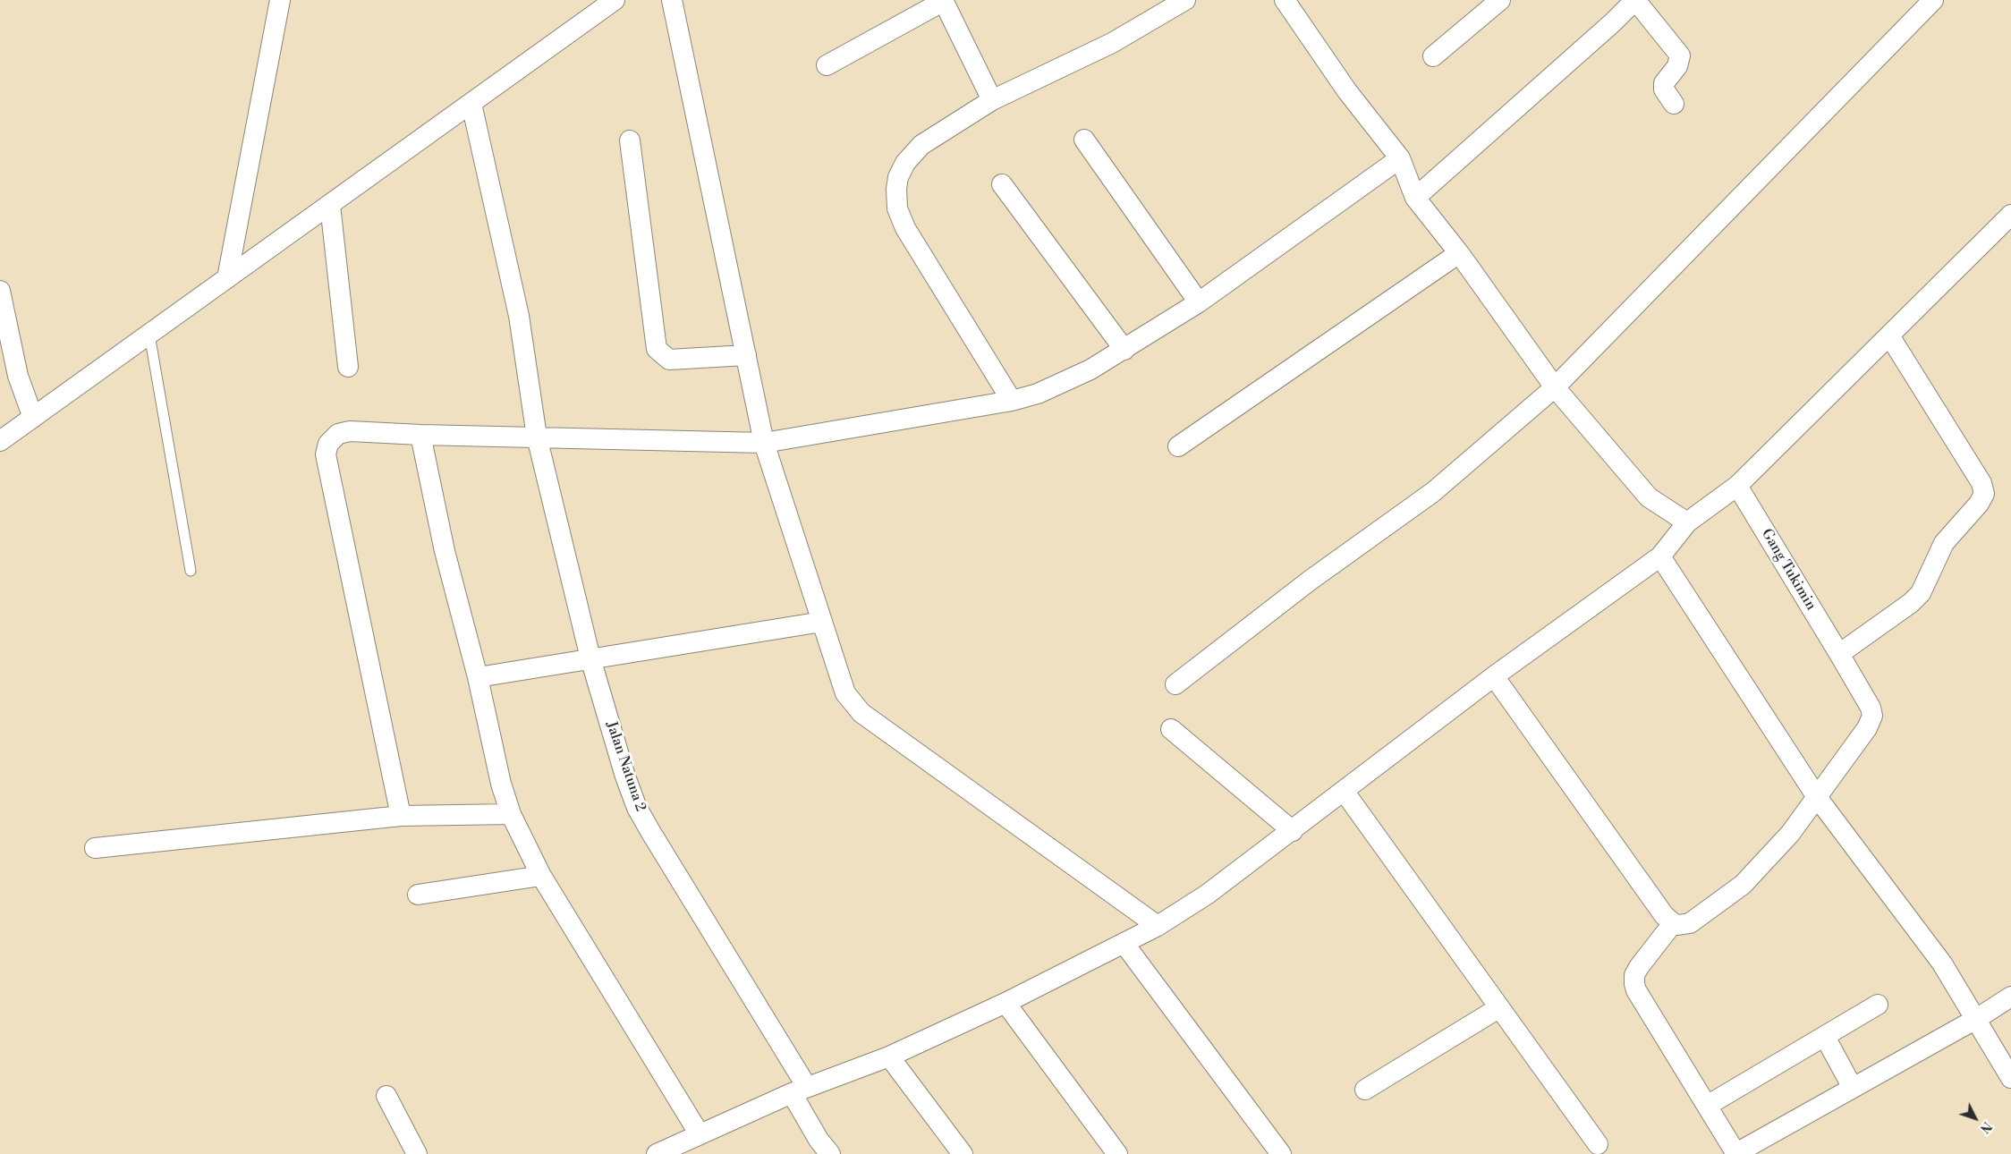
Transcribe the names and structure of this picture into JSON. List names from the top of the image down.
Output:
{
  "streets": {
    "street": ["Gang Tukimin", "Jalan Natuna 2"]
  },
  "north": "bottom right"
}
